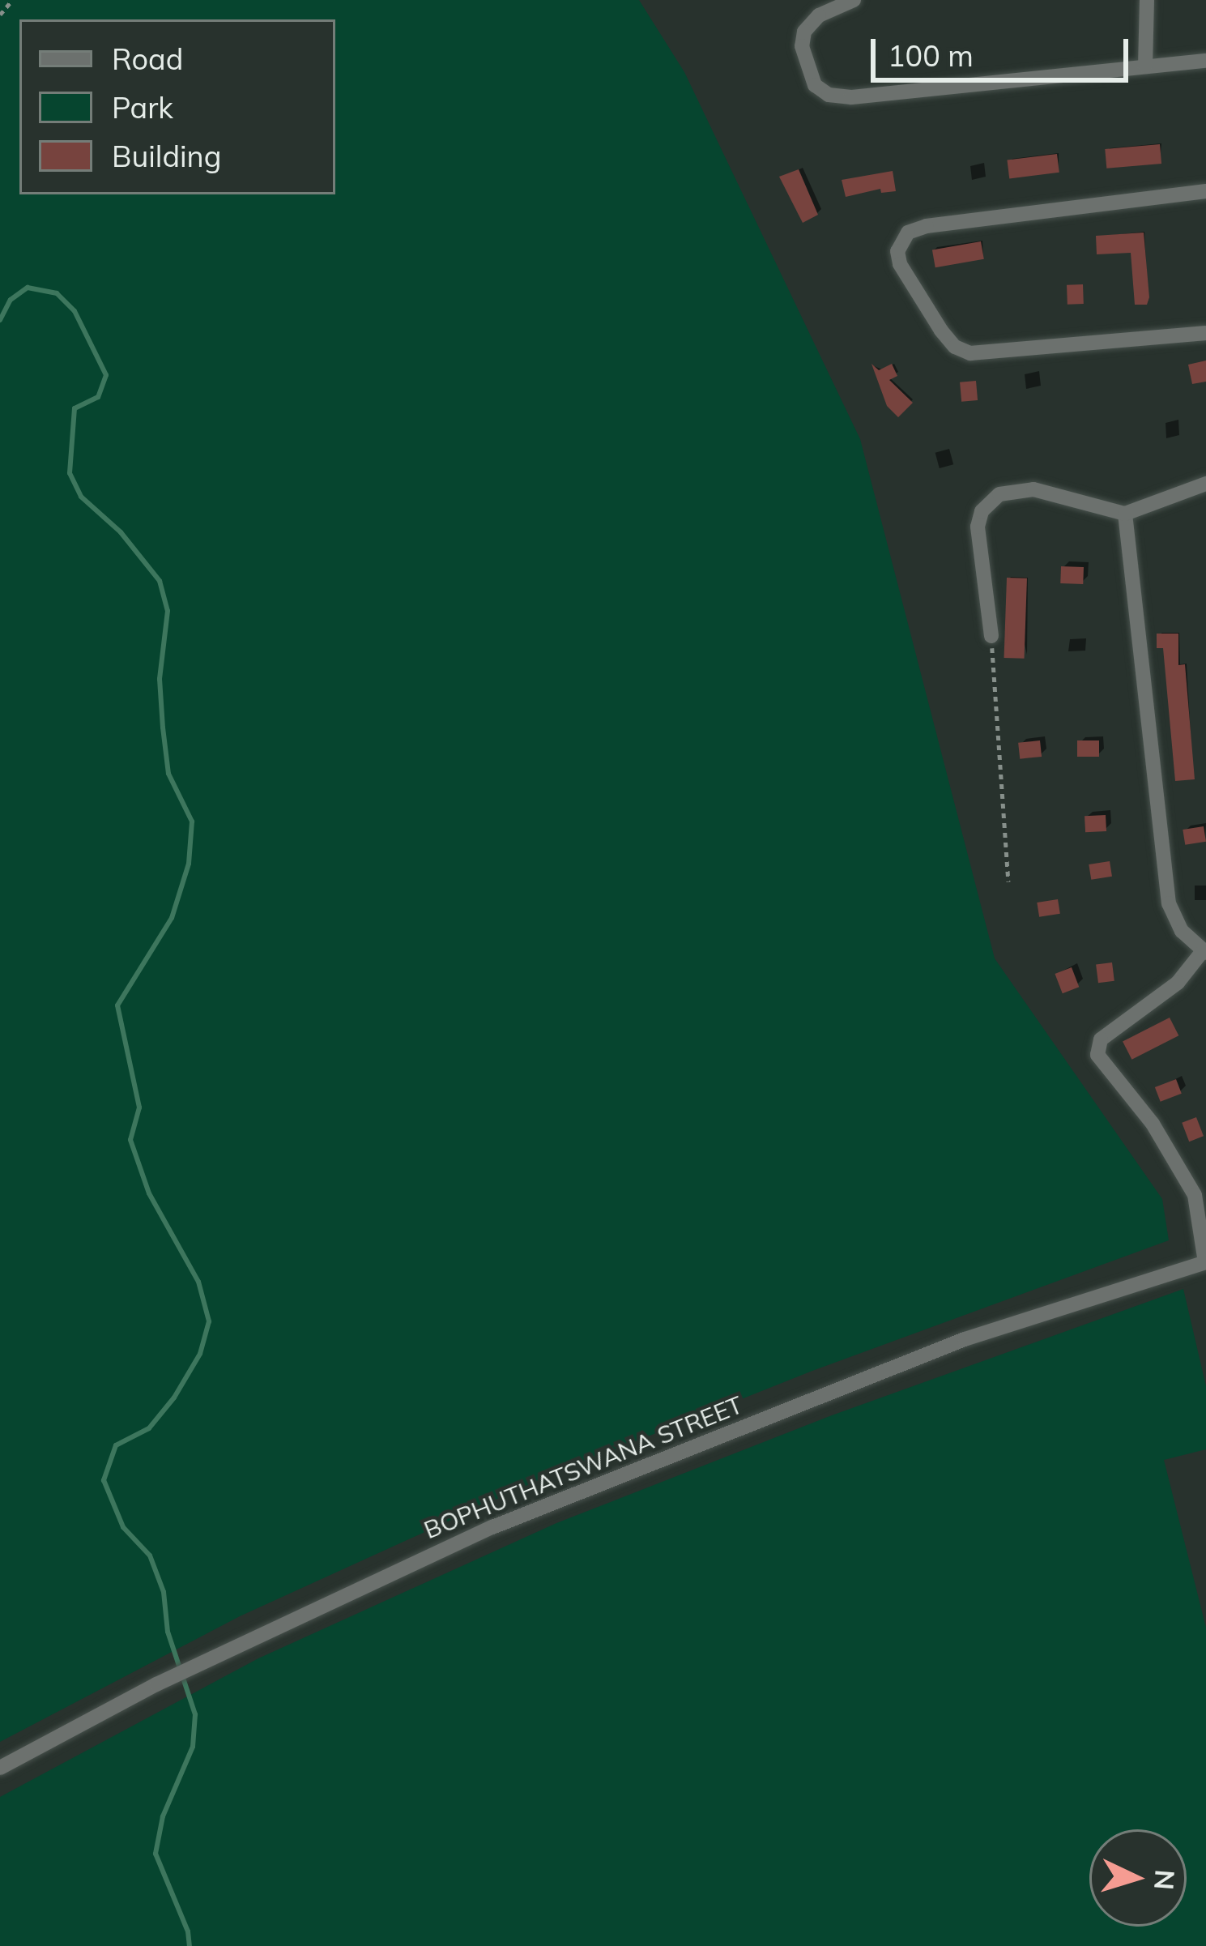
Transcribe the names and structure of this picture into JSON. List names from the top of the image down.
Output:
{
  "streets": {
    "street": ["BOPHUTHATSWANA STREET"]
  },
  "legend": ["Road", "Park", "Building"],
  "scale_bar": "100 m",
  "north": "right"
}
